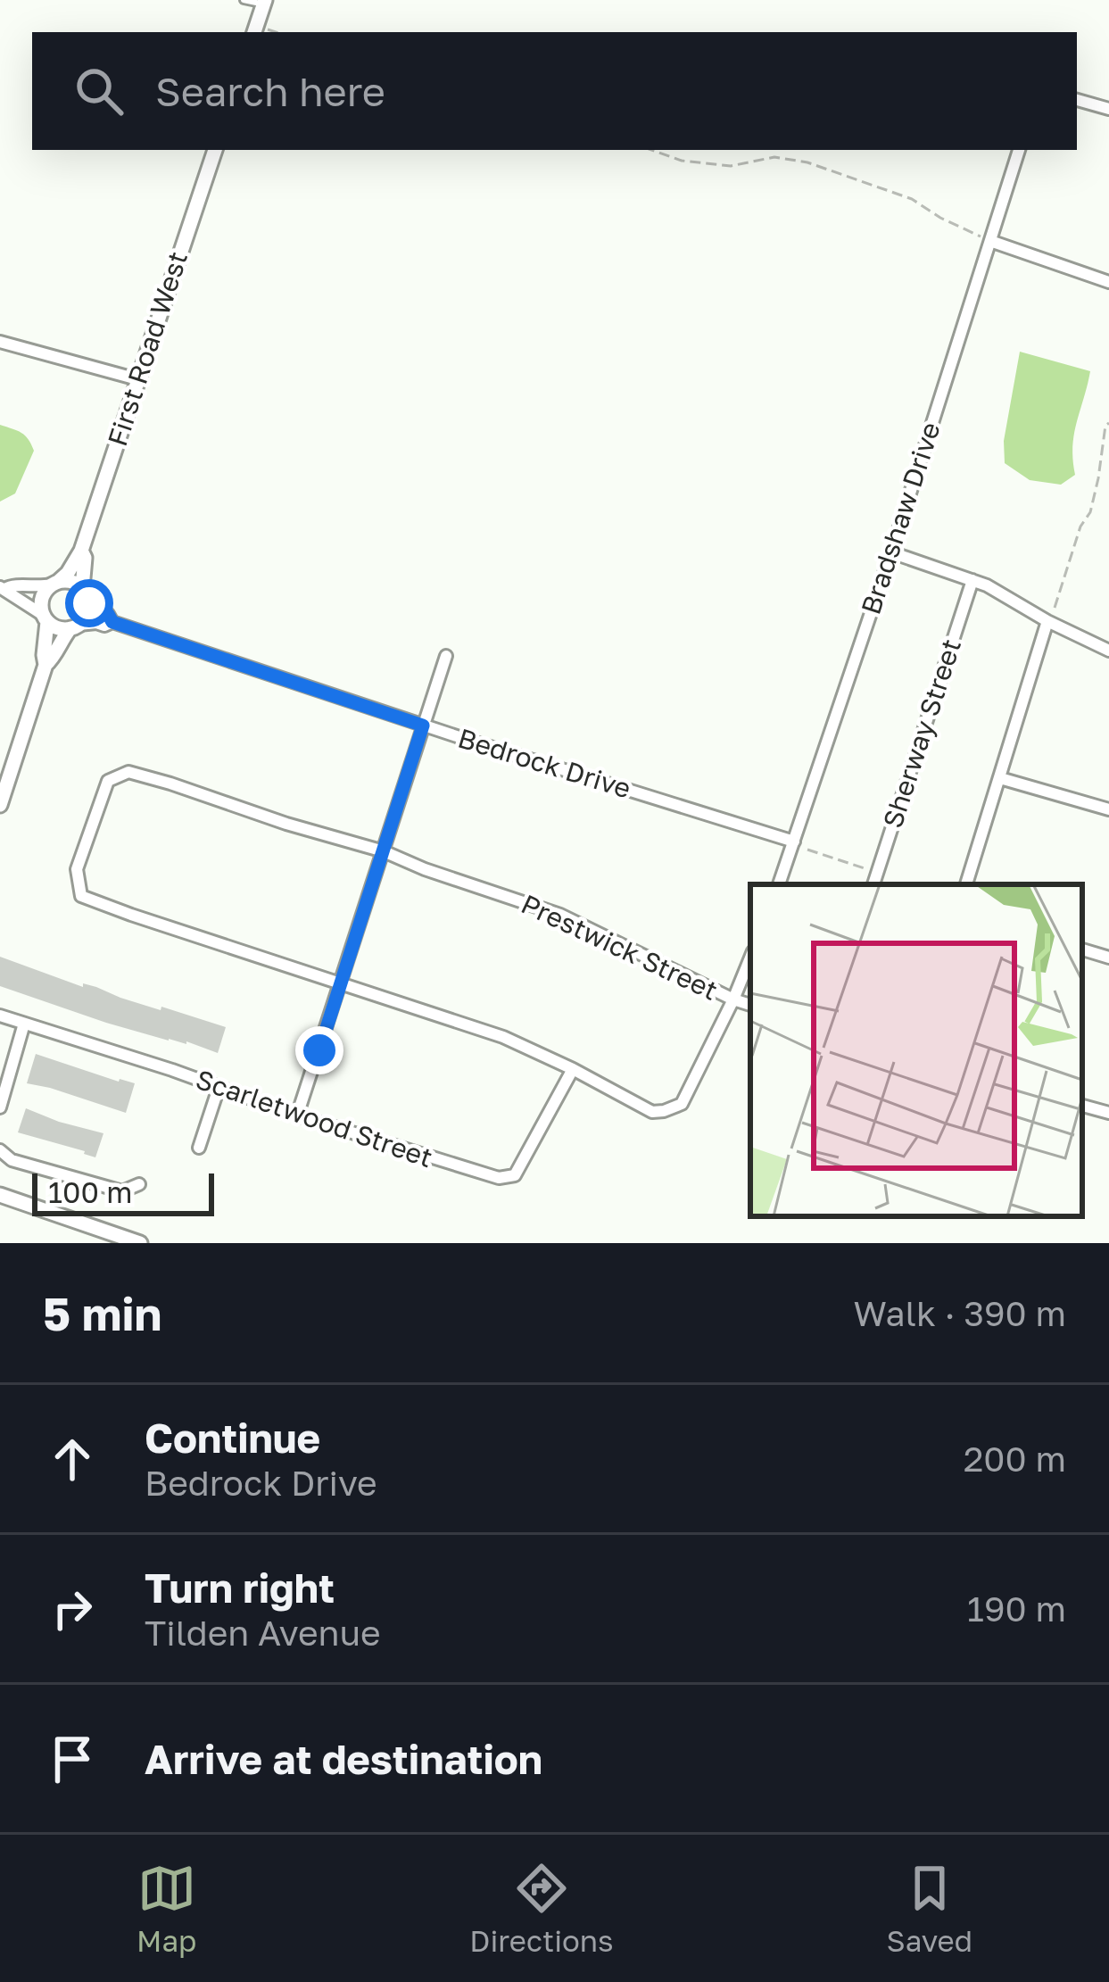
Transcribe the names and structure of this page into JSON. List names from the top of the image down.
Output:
{
  "streets": {
    "street": [
      "First Road West",
      "Bradshaw Drive",
      "Sherway Street",
      "Bedrock Drive",
      "Prestwick Street",
      "Scarletwood Street"
    ]
  },
  "crossings": [
    ["First Road West", "Bedrock Drive"],
    ["Bradshaw Drive", "Bedrock Drive"]
  ],
  "scale_bar": "100 m",
  "page": {
    "search": "Search here",
    "scale": "100 m",
    "heading": ["5 min", "Walk · 390 m"],
    "list": [
      ["Continue", "Bedrock Drive", "200 m"],
      ["Turn right", "Tilden Avenue", "190 m"],
      "Arrive at destination"
    ],
    "nav": ["Map", "Directions", "Saved"]
  }
}
